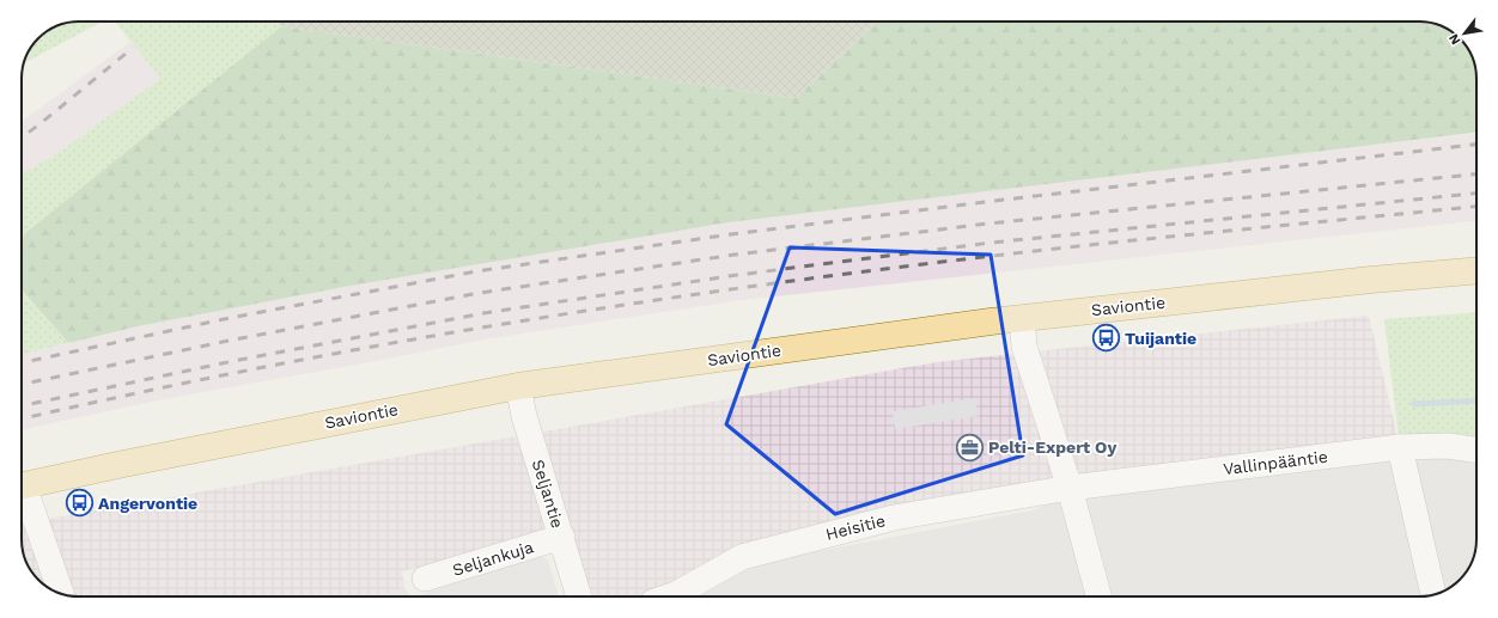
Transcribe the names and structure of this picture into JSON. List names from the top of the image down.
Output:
{
  "streets": {
    "main road": ["Saviontie"],
    "street": [
      "Vallinpääntie",
      "Seljantie",
      "Heisitie",
      "Seljankuja"
    ]
  },
  "crossings": [
    ["Saviontie", "Seljantie"],
    ["Vallinpääntie", "Heisitie"],
    ["Seljantie", "Seljankuja"]
  ],
  "places": {
    "bus stop": ["Tuijantie", "Angervontie"],
    "office": ["Pelti-Expert Oy"]
  },
  "north": "bottom left"
}
